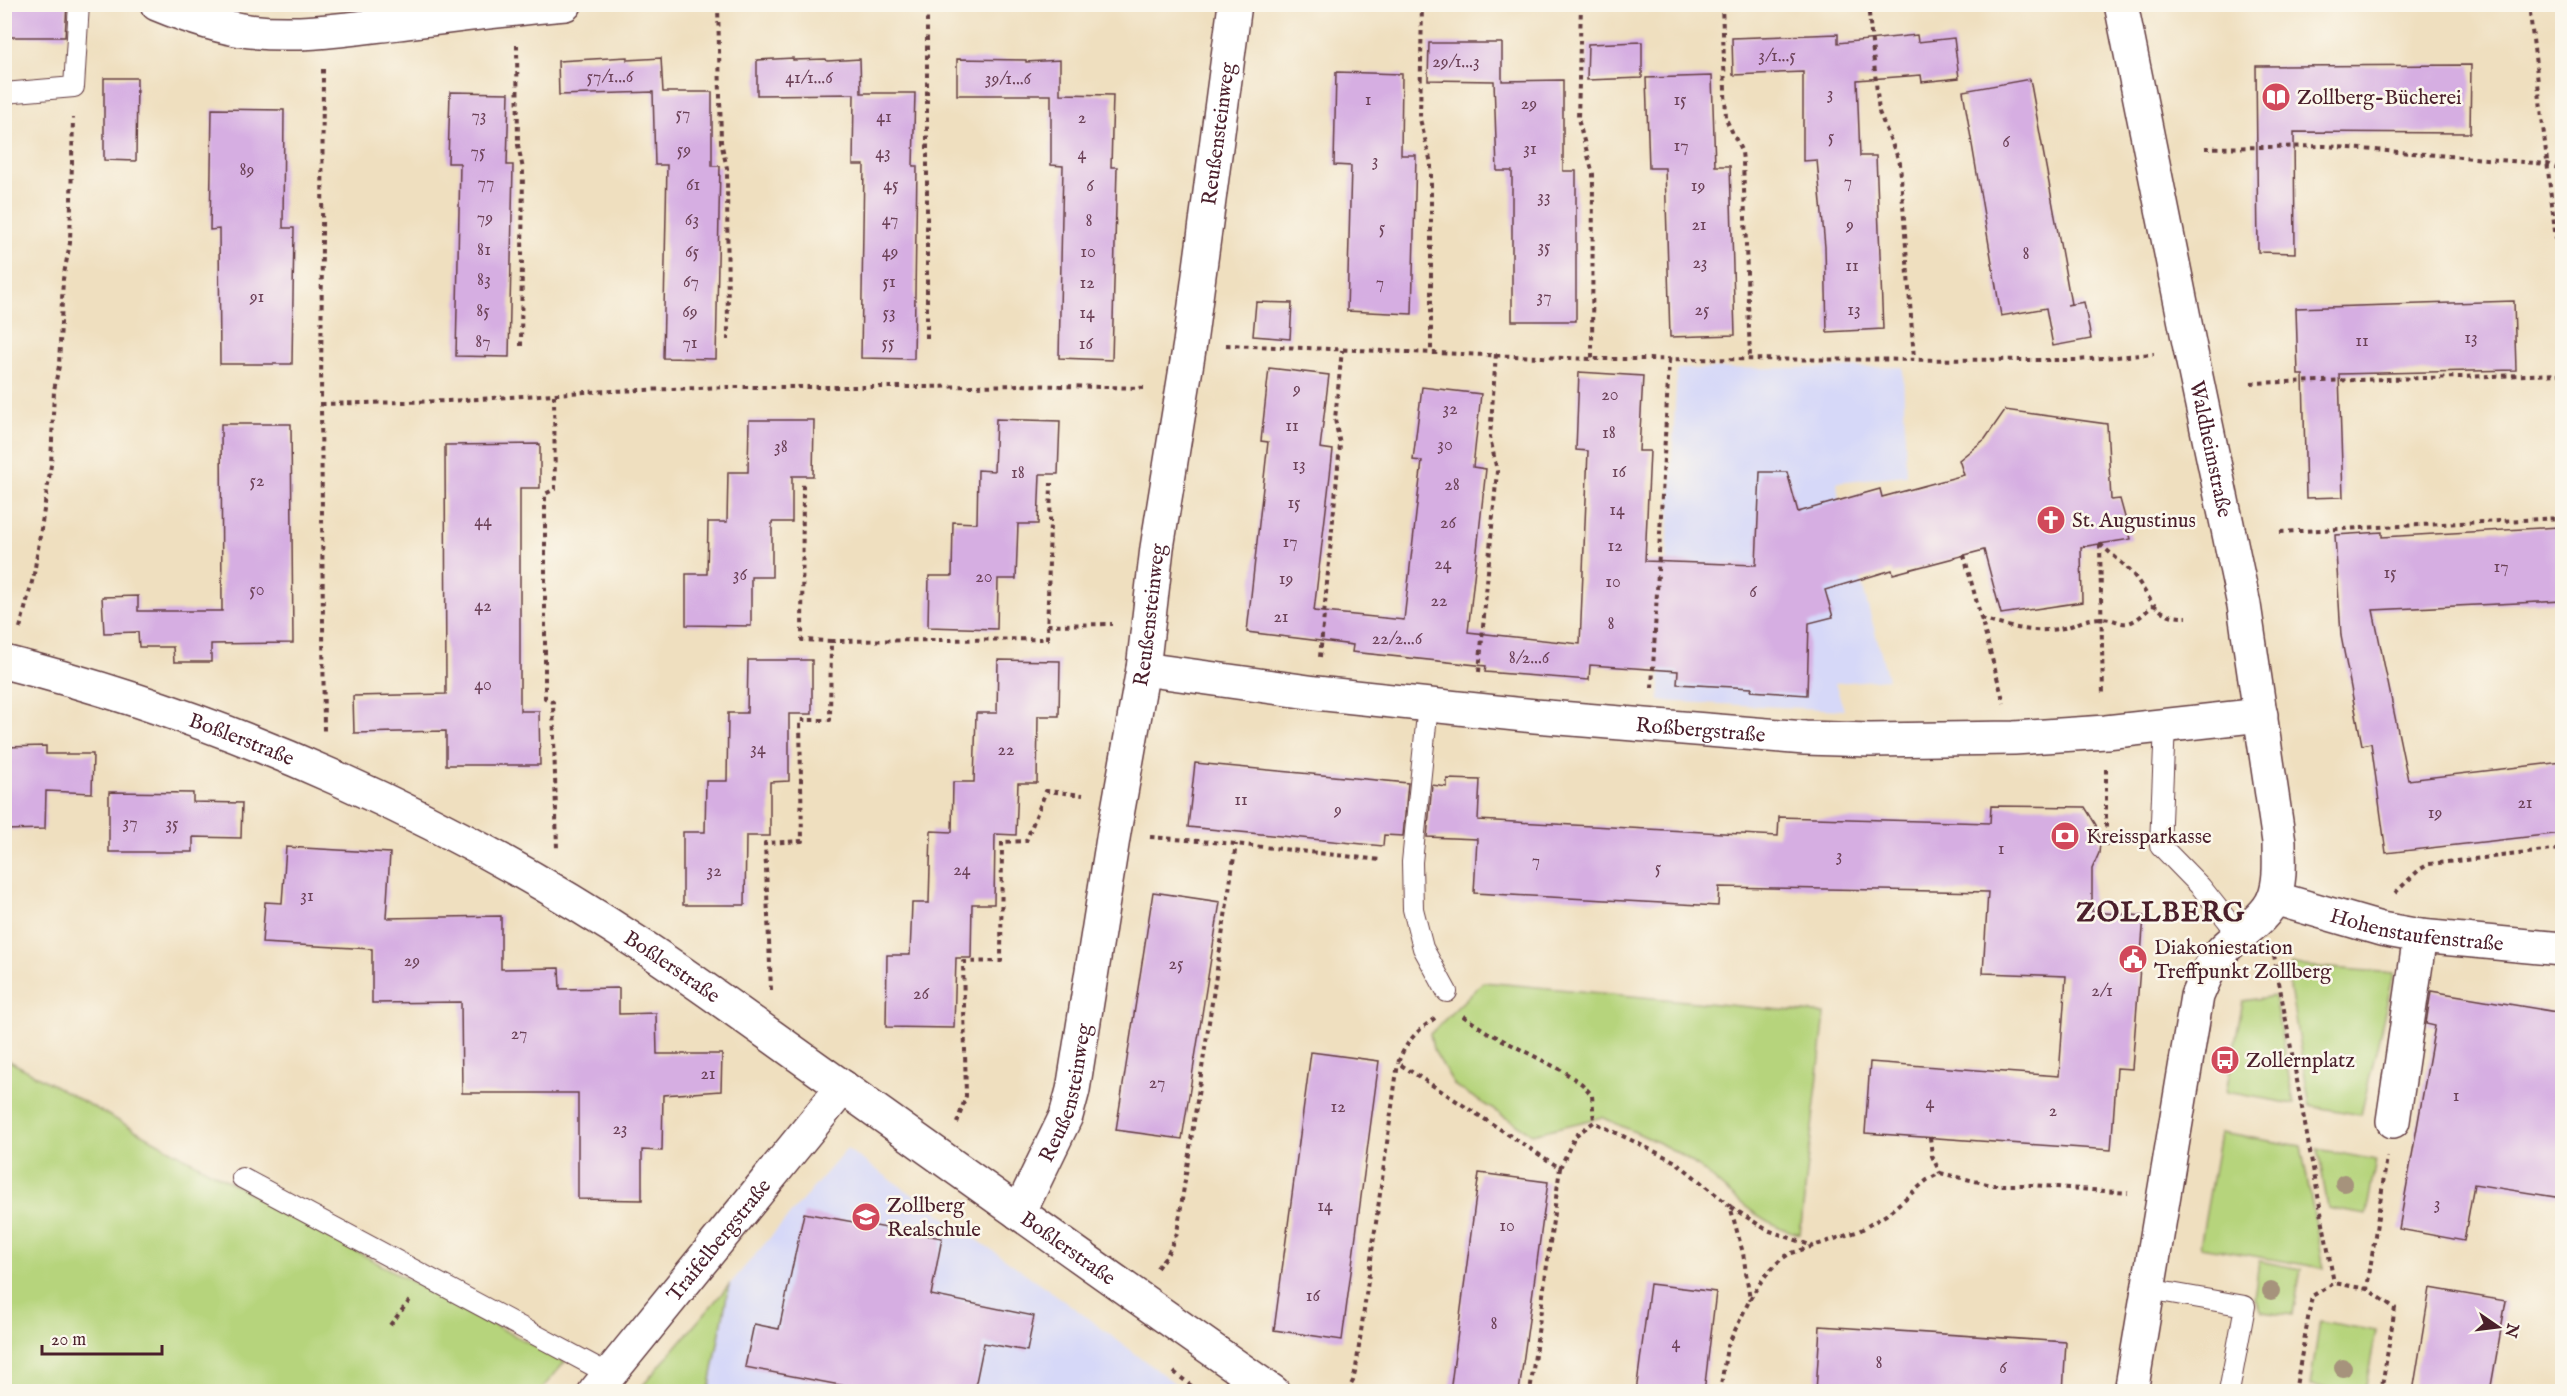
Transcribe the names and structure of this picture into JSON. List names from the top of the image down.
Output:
{
  "streets": {
    "street": [
      "Reußensteinweg",
      "Waldheimstraße",
      "Roßbergstraße",
      "Boßlerstraße",
      "Hohenstaufenstraße",
      "Traifelbergstraße"
    ]
  },
  "crossings": [
    ["Reußensteinweg", "Roßbergstraße"],
    ["Reußensteinweg", "Boßlerstraße"],
    ["Waldheimstraße", "Roßbergstraße"],
    ["Waldheimstraße", "Hohenstaufenstraße"],
    ["Boßlerstraße", "Traifelbergstraße"]
  ],
  "districts": ["ZOLLBERG"],
  "places": {
    "library": ["Zollberg-Bücherei"],
    "church": ["St. Augustinus"],
    "bank": ["Kreissparkasse"],
    "public building": ["Diakoniestation Treffpunkt Zollberg"],
    "bus stop": ["Zollernplatz"],
    "school or university": ["Zollberg Realschule"]
  },
  "house_numbers": [
    "3/1...5",
    "29/1...3",
    "57/1...6",
    "41/1...6",
    "39/1...6",
    "3",
    "1",
    "15",
    "29",
    "57",
    "73",
    "41",
    "2",
    "5",
    "6",
    "17",
    "31",
    "59",
    "75",
    "43",
    "4",
    "3",
    "89",
    "7",
    "77",
    "61",
    "45",
    "6",
    "19",
    "33",
    "79",
    "63",
    "47",
    "8",
    "21",
    "9",
    "5",
    "35",
    "81",
    "65",
    "49",
    "10",
    "8",
    "23",
    "11",
    "83",
    "67",
    "51",
    "12",
    "7",
    "91",
    "37",
    "25",
    "13",
    "85",
    "69",
    "53",
    "14",
    "13",
    "11",
    "87",
    "71",
    "55",
    "16",
    "9",
    "20",
    "32",
    "11",
    "18",
    "30",
    "38",
    "13",
    "16",
    "18",
    "52",
    "28",
    "15",
    "14",
    "44",
    "26",
    "17",
    "12",
    "24",
    "17",
    "15",
    "36",
    "20",
    "19",
    "10",
    "50",
    "6",
    "22",
    "42",
    "21",
    "8",
    "22/2...6",
    "8/2...6",
    "40",
    "34",
    "22",
    "11",
    "21",
    "9",
    "19",
    "37",
    "35",
    "1",
    "3",
    "7",
    "5",
    "24",
    "32",
    "31",
    "29",
    "25",
    "2/1",
    "26",
    "27",
    "21",
    "27",
    "1",
    "4",
    "12",
    "2",
    "23",
    "3",
    "14",
    "10",
    "16",
    "8",
    "4",
    "8",
    "6"
  ],
  "scale_bar": "20 m",
  "north": "right"
}
